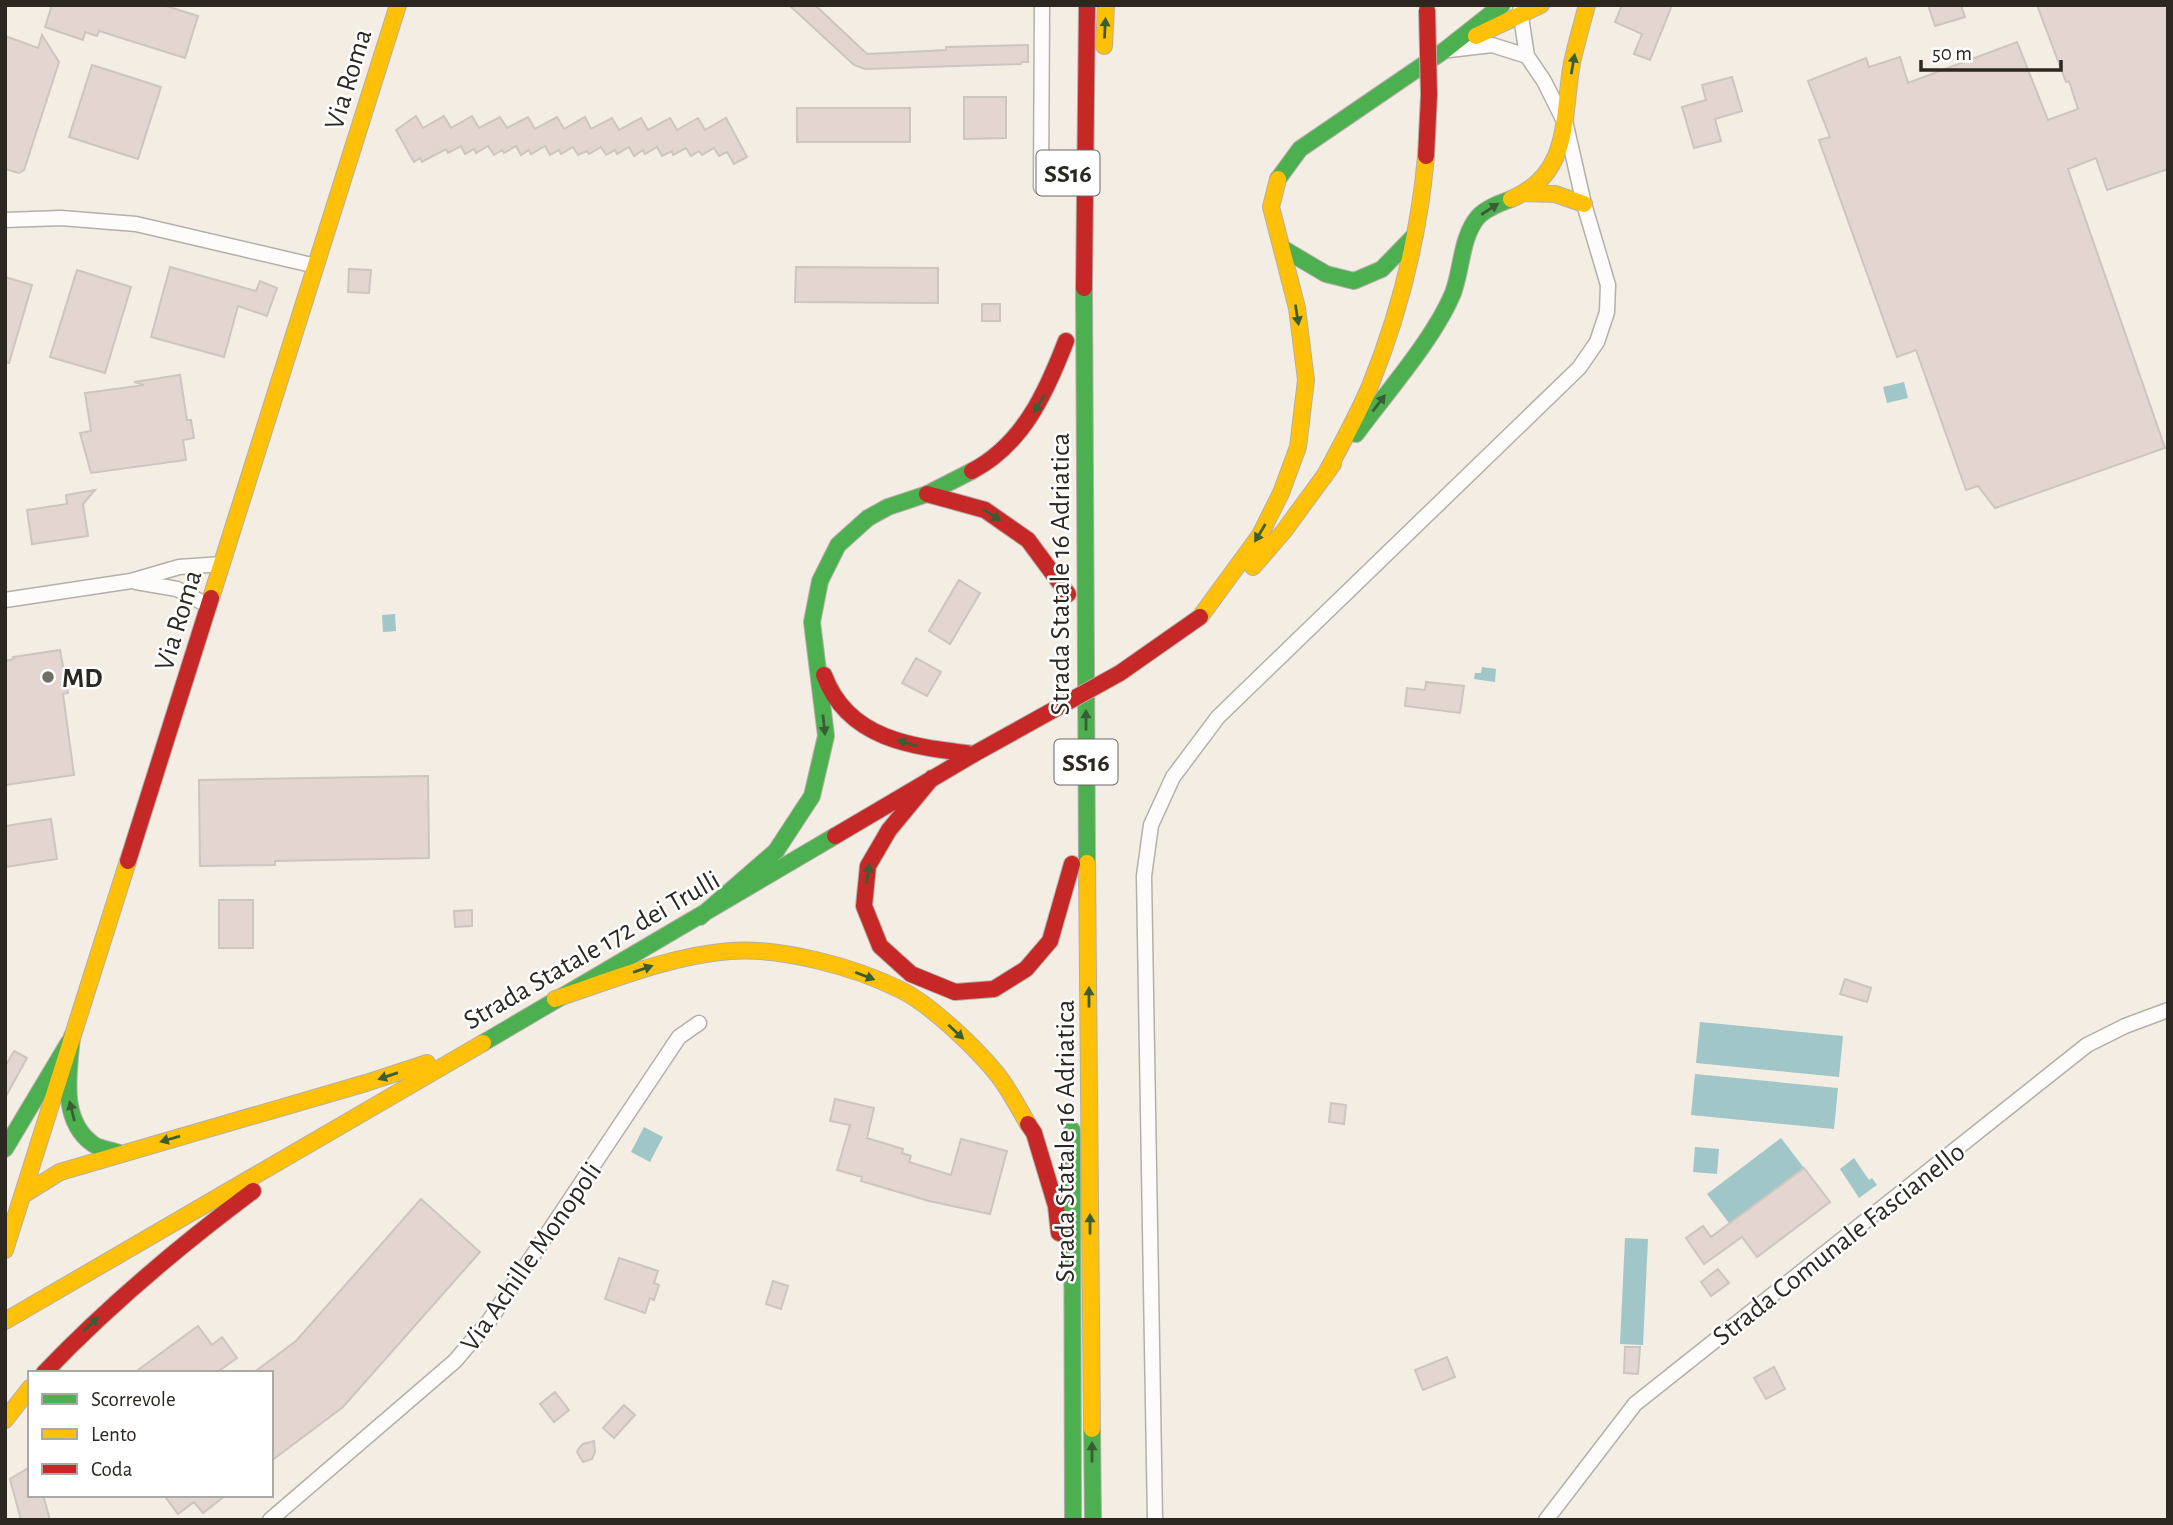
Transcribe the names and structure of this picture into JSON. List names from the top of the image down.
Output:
{
  "streets": {
    "main road": [
      "Via Roma",
      "SS16",
      "Strada Statale 16 Adriatica",
      "Strada Statale 172 dei Trulli"
    ],
    "street": ["Strada Comunale Fascianello", "Via Achille Monopoli"]
  },
  "places": ["MD"],
  "legend": ["Scorrevole", "Lento", "Coda"],
  "scale_bar": "50 m"
}
